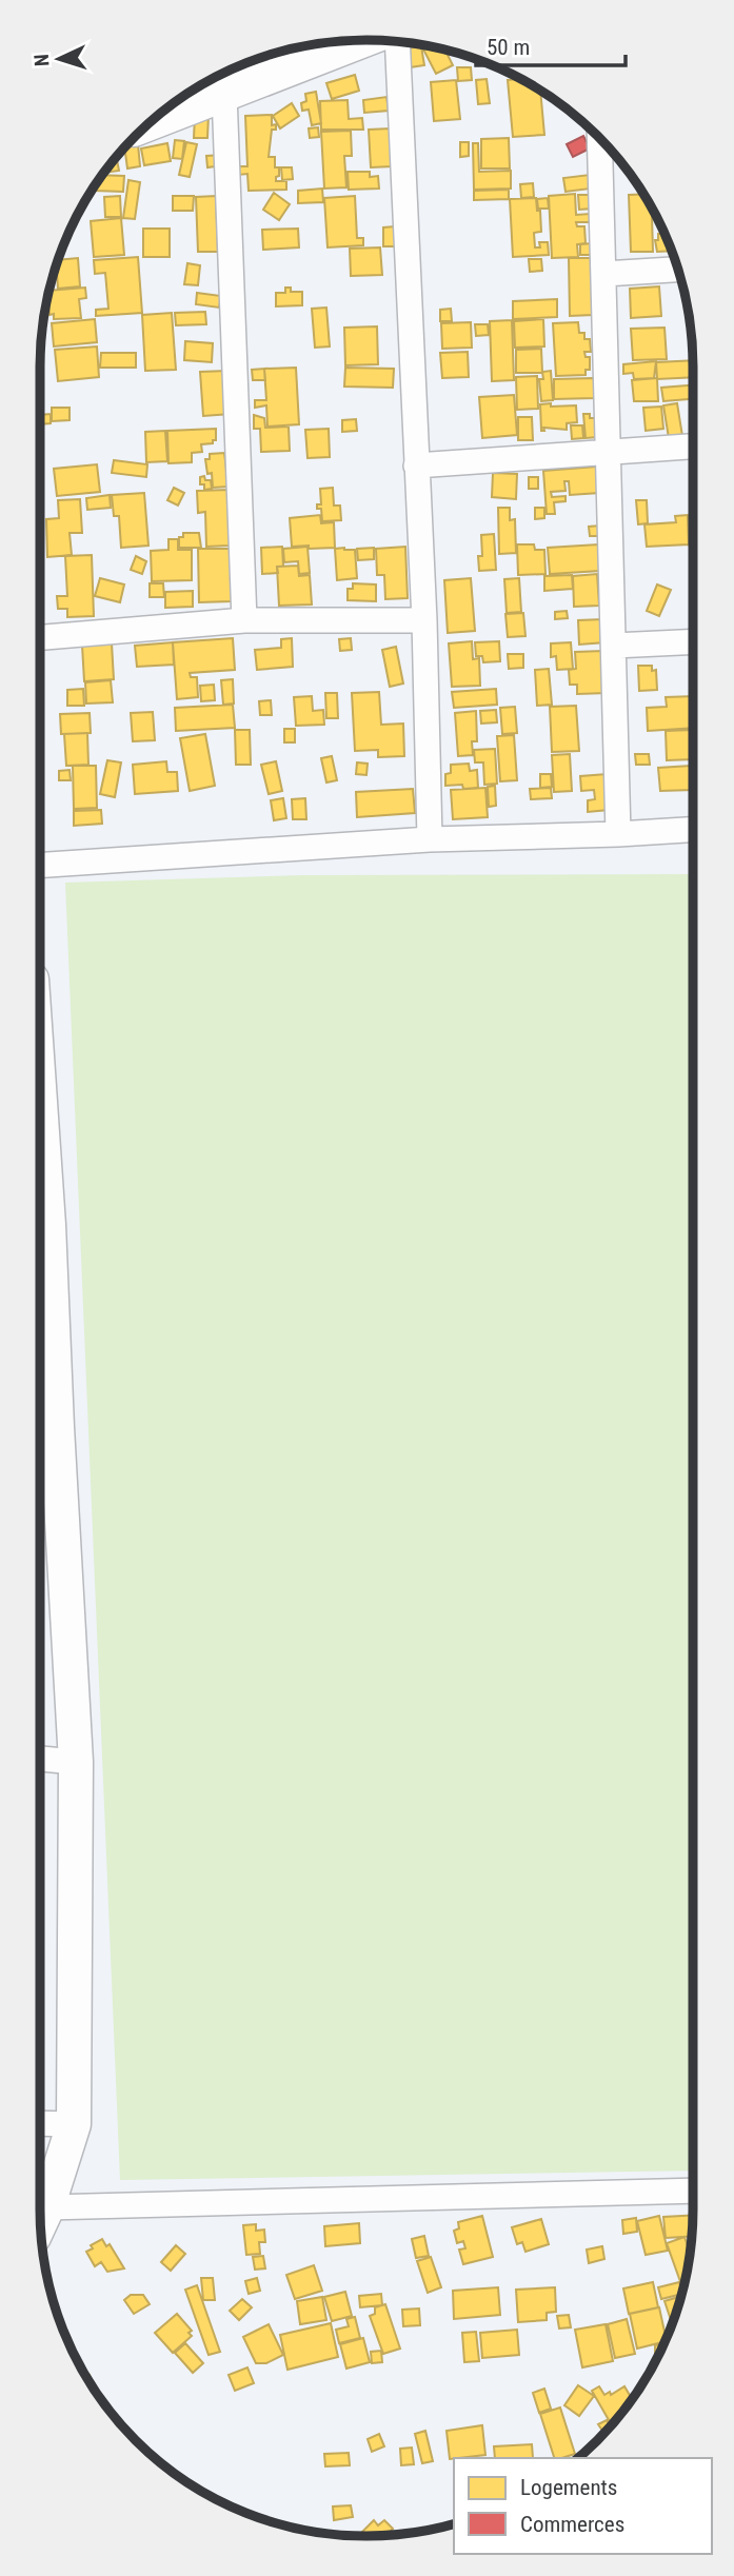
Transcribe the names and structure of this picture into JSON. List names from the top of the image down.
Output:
{
  "legend": ["Logements", "Commerces"],
  "scale_bar": "50 m",
  "north": "left"
}
